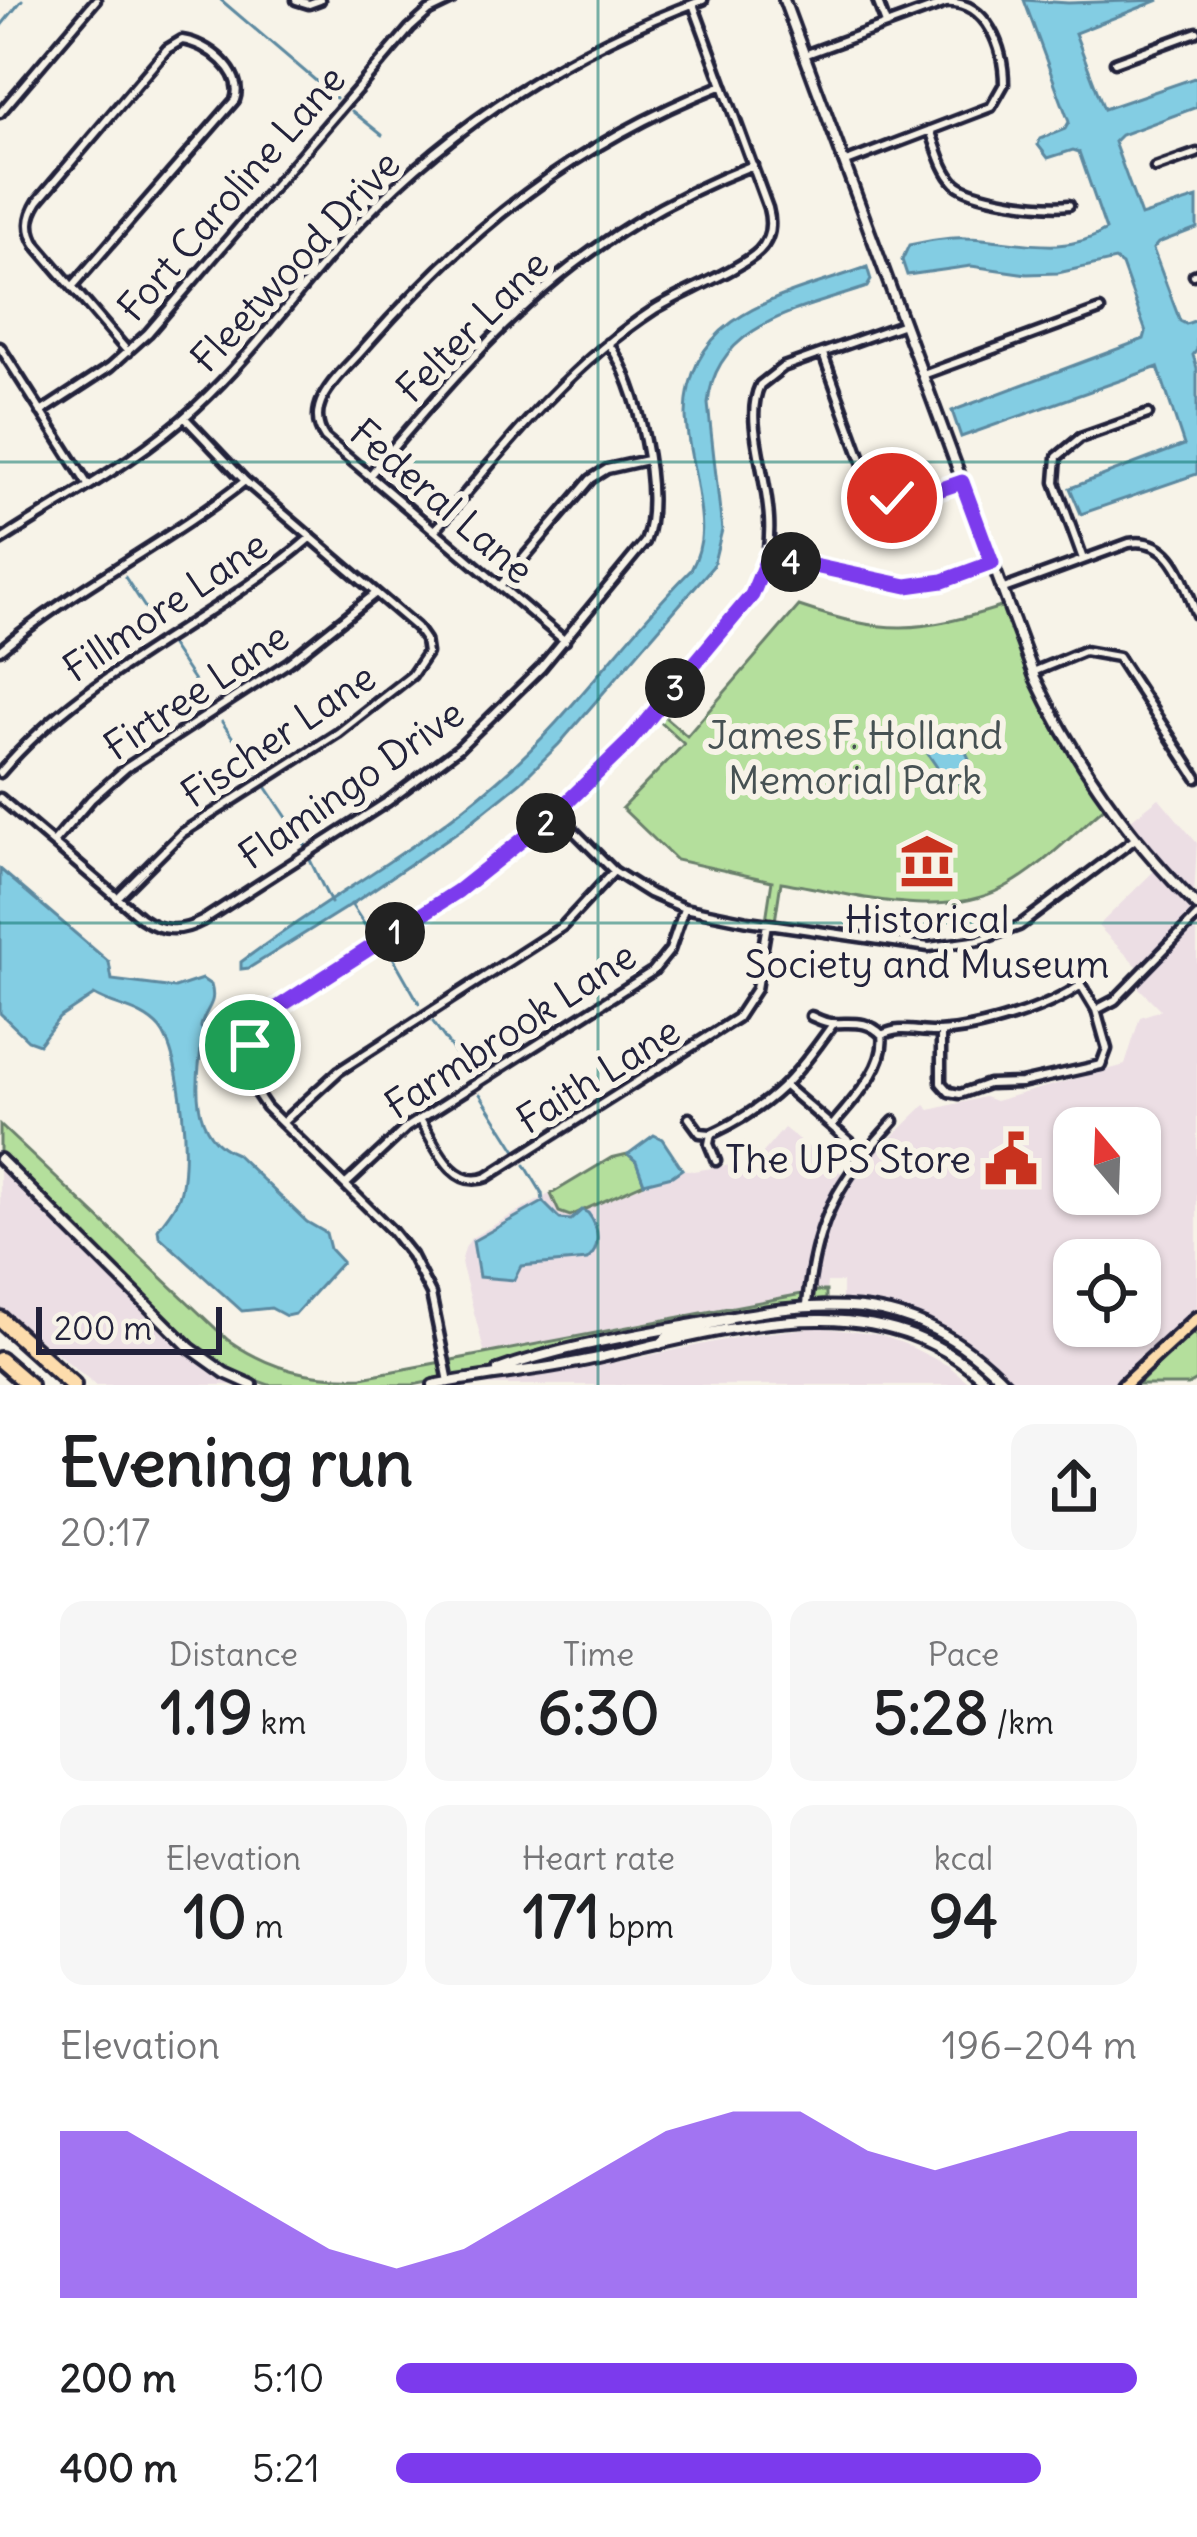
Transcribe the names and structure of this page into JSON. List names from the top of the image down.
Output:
{
  "streets": {
    "street": [
      "Fort Caroline Lane",
      "Fleetwood Drive",
      "Felter Lane",
      "Federal Lane",
      "Fillmore Lane",
      "Firtree Lane",
      "Fischer Lane",
      "Flamingo Drive",
      "Farmbrook Lane",
      "Faith Lane"
    ]
  },
  "crossings": [
    ["Fleetwood Drive", "Fischer Lane"],
    ["Felter Lane", "Federal Lane"],
    ["Federal Lane", "Flamingo Drive"],
    ["Fillmore Lane", "Fischer Lane"],
    ["Firtree Lane", "Fischer Lane"],
    ["Firtree Lane", "Flamingo Drive"],
    ["Fischer Lane", "Flamingo Drive"],
    ["Farmbrook Lane", "Faith Lane"]
  ],
  "parks": ["James F. Holland Memorial Park"],
  "places": {
    "museum": ["Historical Society and Museum"],
    "public building": ["The UPS Store"]
  },
  "scale_bar": "200 m",
  "north": "top",
  "page": {
    "pins": [
      "4",
      "3",
      "2",
      "1"
    ],
    "scale": "200 m",
    "heading": ["Evening run", "20:17"],
    "stats": [
      ["Distance", "1.19 km"],
      ["Time", "6:30"],
      ["Pace", "5:28 /km"],
      ["Elevation", "10 m"],
      ["Heart rate", "171 bpm"],
      ["kcal", "94"]
    ],
    "chart": ["Elevation", "196–204 m"],
    "list": [
      {
        "name": "200 m",
        "note": "5:10"
      },
      {
        "name": "400 m",
        "note": "5:21"
      }
    ]
  }
}
